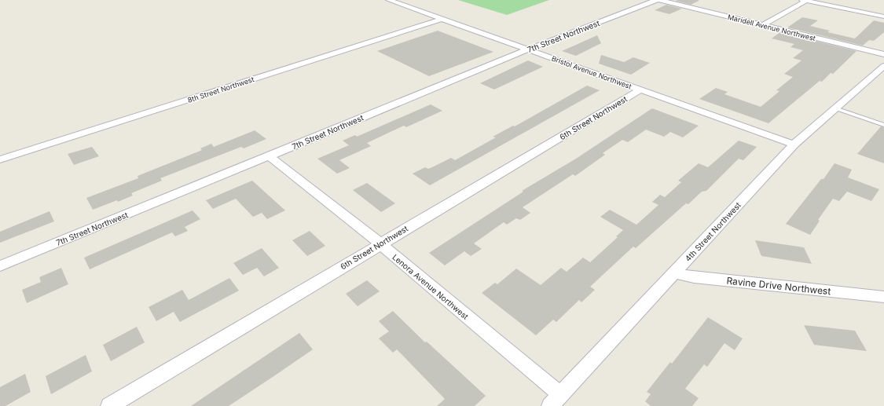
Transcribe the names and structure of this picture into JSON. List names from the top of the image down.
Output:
{
  "streets": {
    "street": [
      "Maridell Avenue Northwest",
      "7th Street Northwest",
      "Bristol Avenue Northwest",
      "8th Street Northwest",
      "6th Street Northwest",
      "4th Street Northwest",
      "Ravine Drive Northwest",
      "Lenora Avenue Northwest"
    ]
  },
  "crossings": [
    ["7th Street Northwest", "Bristol Avenue Northwest"],
    ["7th Street Northwest", "Lenora Avenue Northwest"],
    ["Bristol Avenue Northwest", "8th Street Northwest"],
    ["Bristol Avenue Northwest", "6th Street Northwest"],
    ["Bristol Avenue Northwest", "4th Street Northwest"],
    ["6th Street Northwest", "Lenora Avenue Northwest"],
    ["4th Street Northwest", "Ravine Drive Northwest"],
    ["4th Street Northwest", "Lenora Avenue Northwest"]
  ]
}
